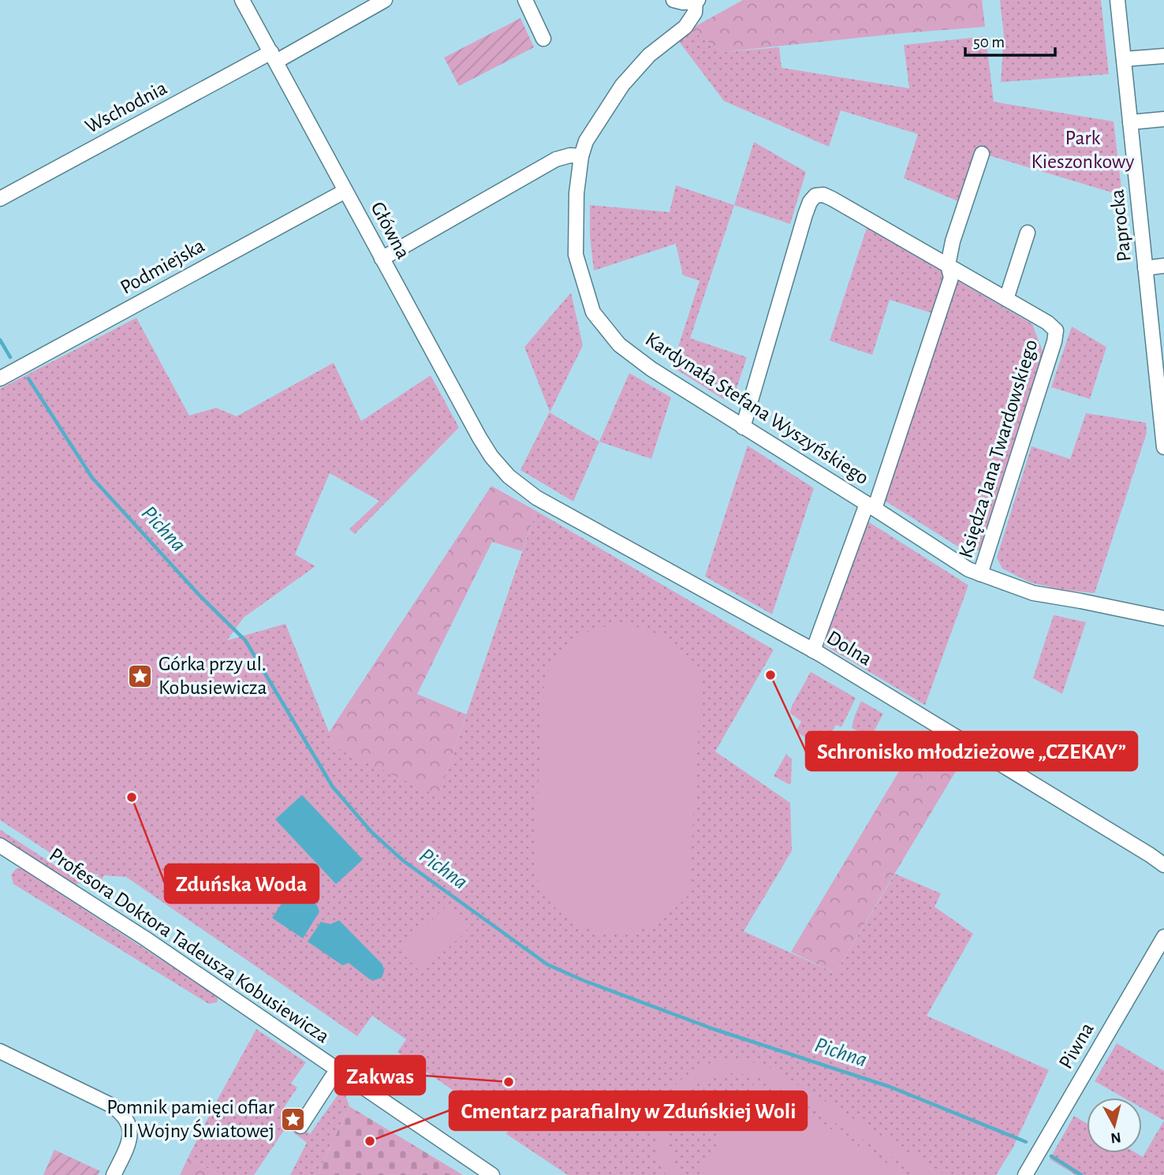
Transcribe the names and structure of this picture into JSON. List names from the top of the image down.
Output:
{
  "streets": {
    "street": [
      "Wschodnia",
      "Paprocka",
      "Główna",
      "Podmiejska",
      "Kardynała Stefana Wyszyńskiego",
      "Księdza Jana Twardowskiego",
      "Dolna",
      "Profesora Doktora Tadeusza Kobusiewicza",
      "Piwna"
    ]
  },
  "crossings": [
    ["Wschodnia", "Główna"],
    ["Główna", "Podmiejska"],
    ["Główna", "Dolna"],
    ["Kardynała Stefana Wyszyńskiego", "Księdza Jana Twardowskiego"]
  ],
  "water": ["Pichna"],
  "parks": ["Park Kieszonkowy"],
  "places": {
    "other": [
      "Schronisko młodzieżowe „CZEKAY”",
      "Zduńska Woda",
      "Zakwas",
      "Cmentarz parafialny w Zduńskiej Woli"
    ],
    "place": ["Górka przy ul. Kobusiewicza", "Pomnik pamięci ofiar II Wojny Światowej"]
  },
  "scale_bar": "50 m",
  "north": "bottom"
}
